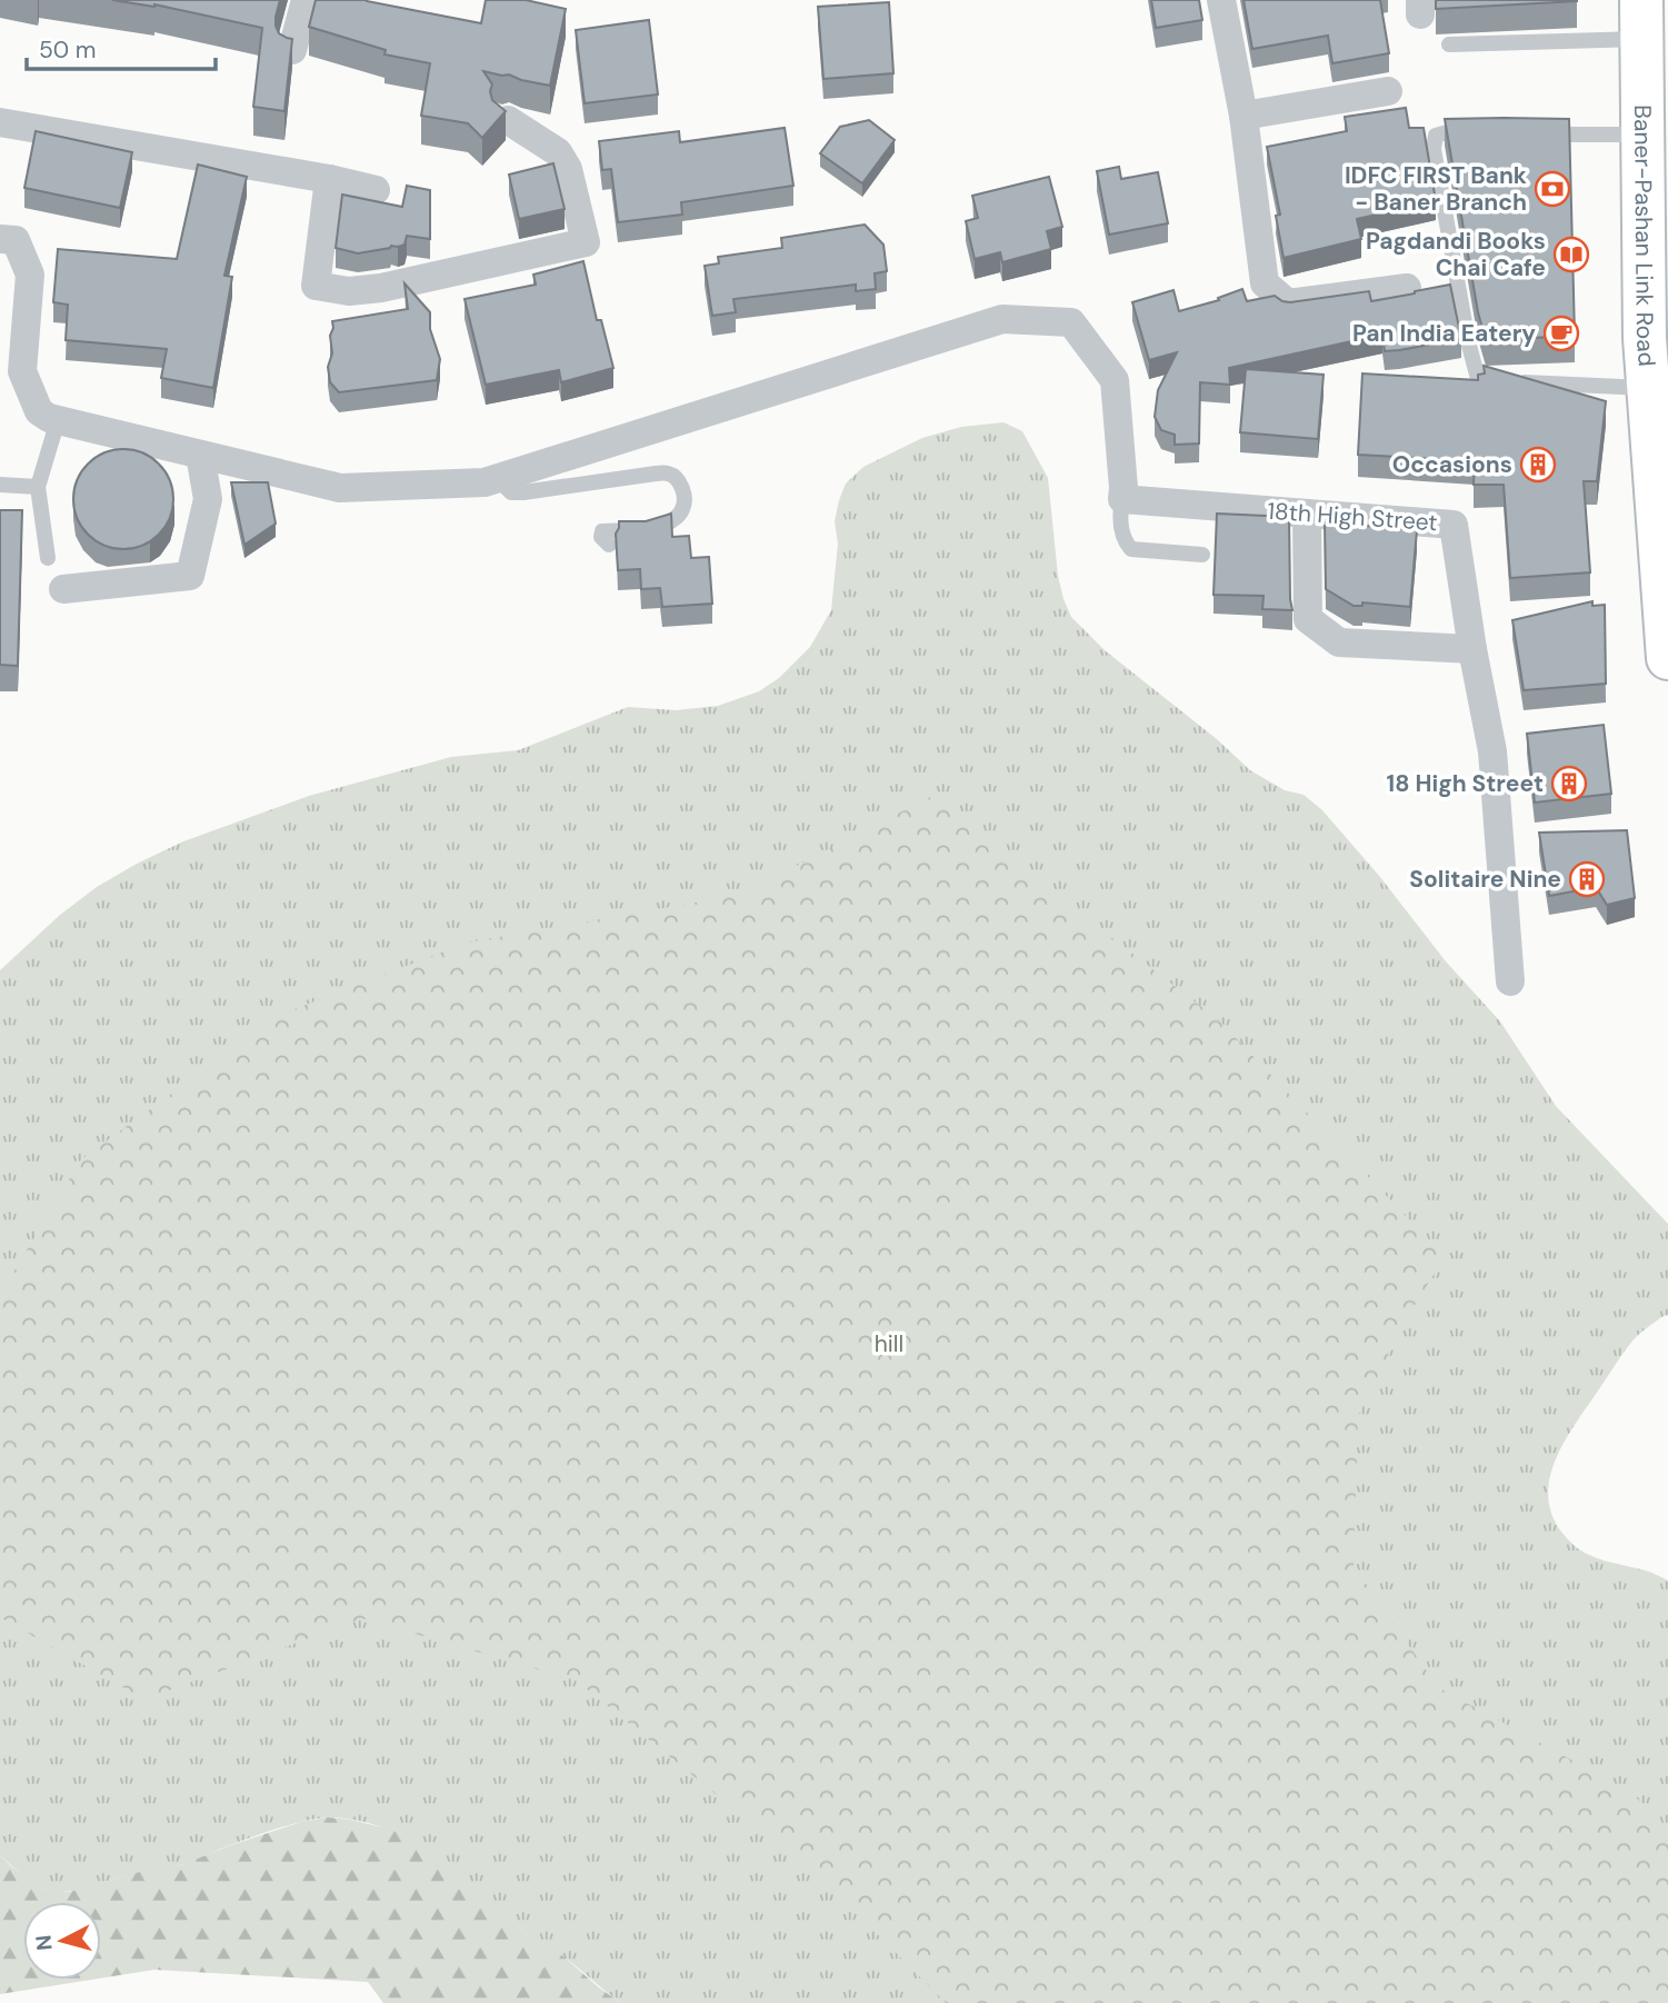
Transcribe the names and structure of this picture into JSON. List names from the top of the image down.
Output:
{
  "streets": {
    "street": ["Baner-Pashan Link Road", "18th High Street"]
  },
  "parks": ["hill"],
  "places": {
    "bank": ["IDFC FIRST Bank - Baner Branch"],
    "library": ["Pagdandi Books Chai Cafe"],
    "cafe": ["Pan India Eatery"],
    "building": ["Occasions", "18 High Street", "Solitaire Nine"]
  },
  "scale_bar": "50 m",
  "north": "left"
}
